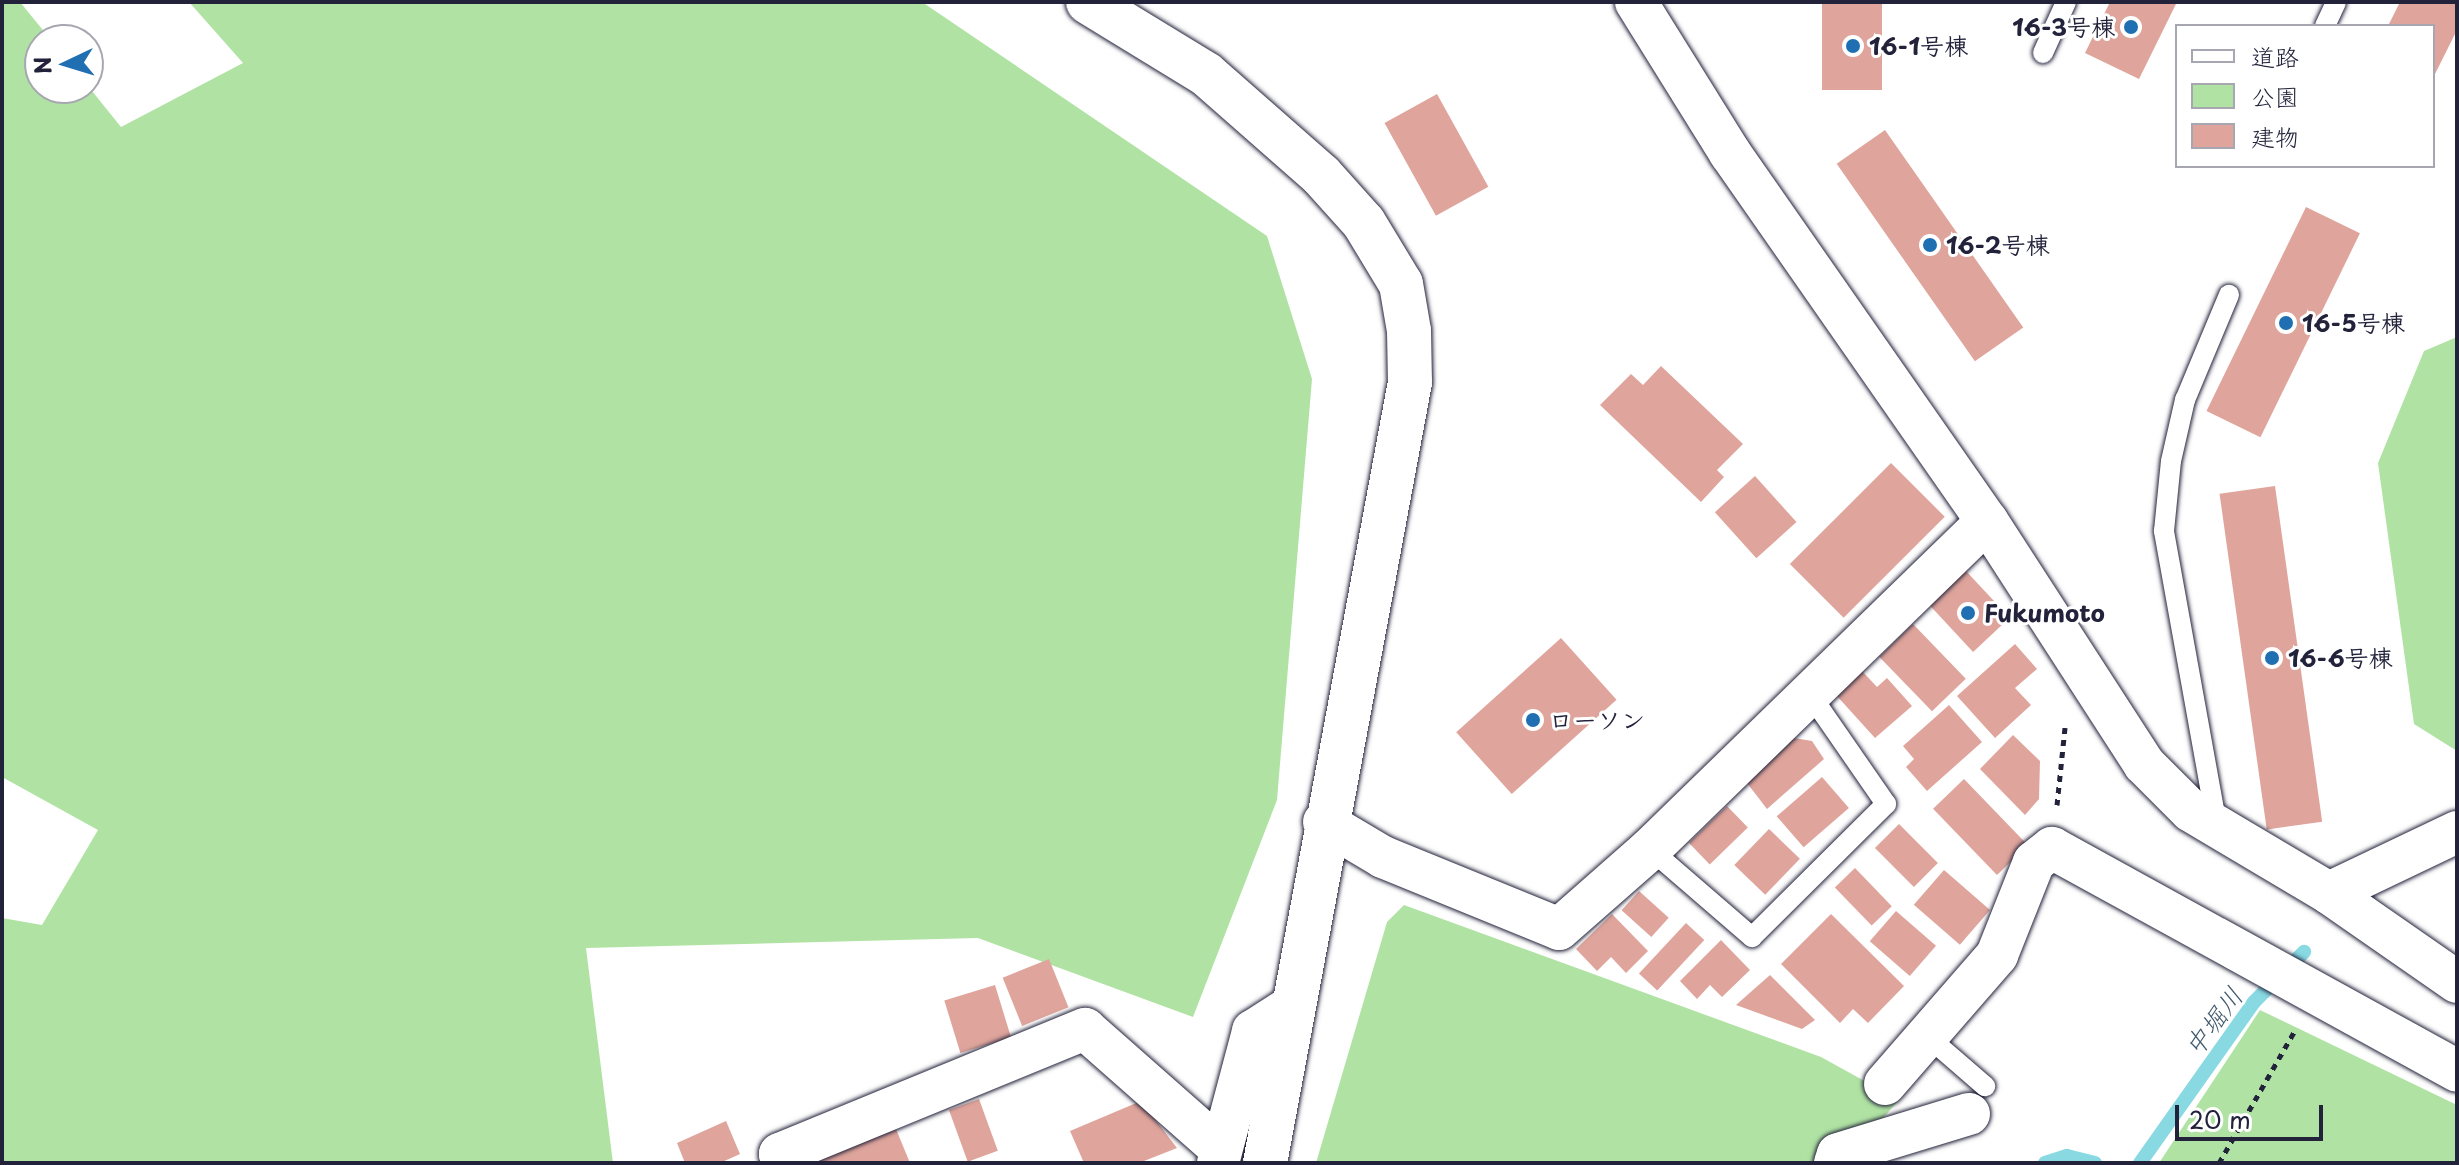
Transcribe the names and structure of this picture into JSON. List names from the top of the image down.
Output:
{
  "water": ["中堀川"],
  "places": [
    "16-3号棟",
    "16-1号棟",
    "16-2号棟",
    "16-5号棟",
    "Fukumoto",
    "16-6号棟",
    "ローソン"
  ],
  "legend": ["道路", "公園", "建物"],
  "scale_bar": "20 m",
  "north": "left"
}
